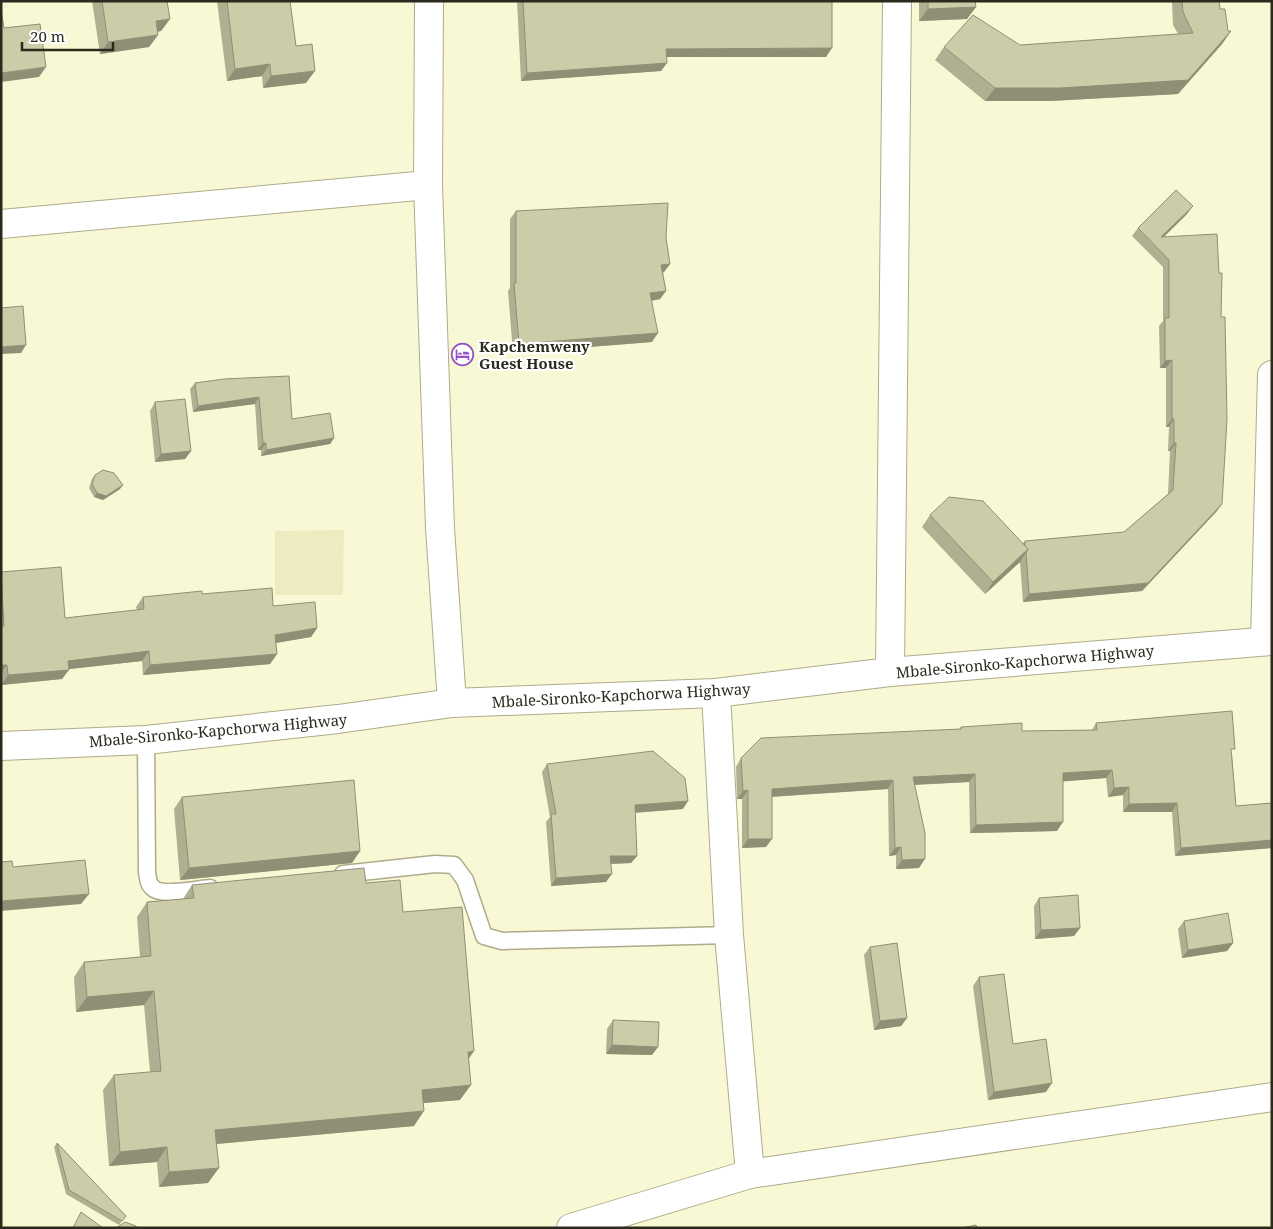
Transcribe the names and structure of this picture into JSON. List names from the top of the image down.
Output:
{
  "streets": {
    "street": ["Mbale-Sironko-Kapchorwa Highway"]
  },
  "places": {
    "hotel": ["Kapchemweny Guest House"]
  },
  "scale_bar": "20 m"
}
